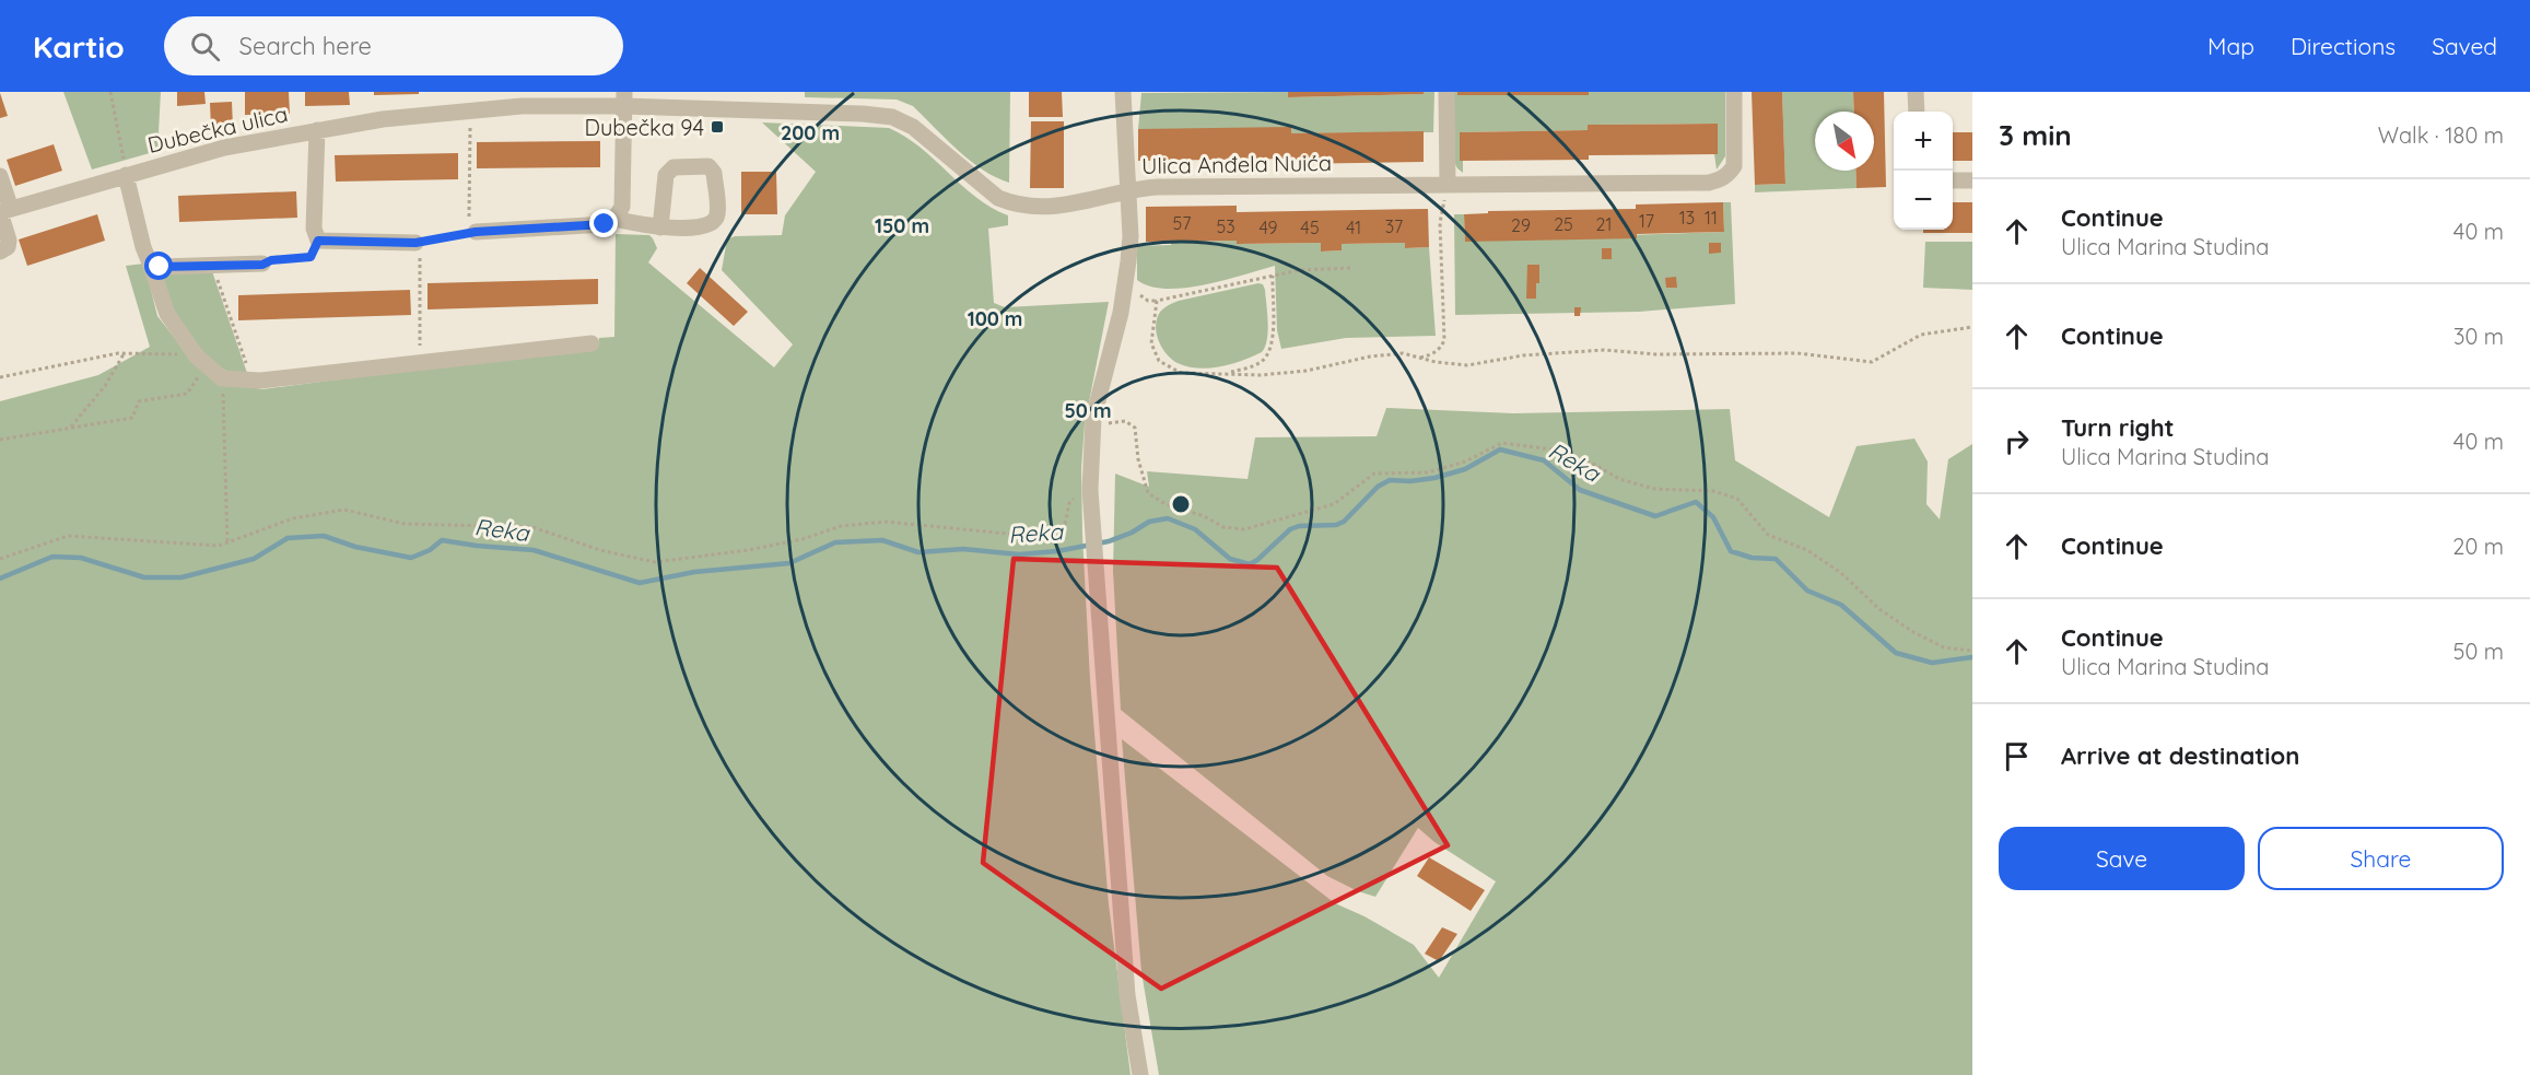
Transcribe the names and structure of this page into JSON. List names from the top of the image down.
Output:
{
  "streets": {
    "street": ["Dubečka ulica", "Ulica Anđela Nuića"]
  },
  "crossings": [
    ["Dubečka ulica", "Ulica Anđela Nuića"]
  ],
  "water": ["Reka"],
  "places": {
    "transit": ["Dubečka 94"]
  },
  "house_numbers": [
    "13",
    "11",
    "17",
    "57",
    "25",
    "21",
    "29",
    "53",
    "37",
    "49",
    "45",
    "41"
  ],
  "north": "bottom right",
  "page": {
    "header": "Kartio",
    "search": "Search here",
    "nav": ["Map", "Directions", "Saved"],
    "heading": ["3 min", "Walk · 180 m"],
    "map_buttons": ["+", "−"],
    "list": [
      ["Continue", "Ulica Marina Studina", "40 m"],
      ["Continue", "30 m"],
      ["Turn right", "Ulica Marina Studina", "40 m"],
      ["Continue", "20 m"],
      ["Continue", "Ulica Marina Studina", "50 m"],
      "Arrive at destination"
    ],
    "buttons": ["Save", "Share"]
  },
  "rings": [
    "200 m",
    "150 m",
    "100 m",
    "50 m"
  ]
}
